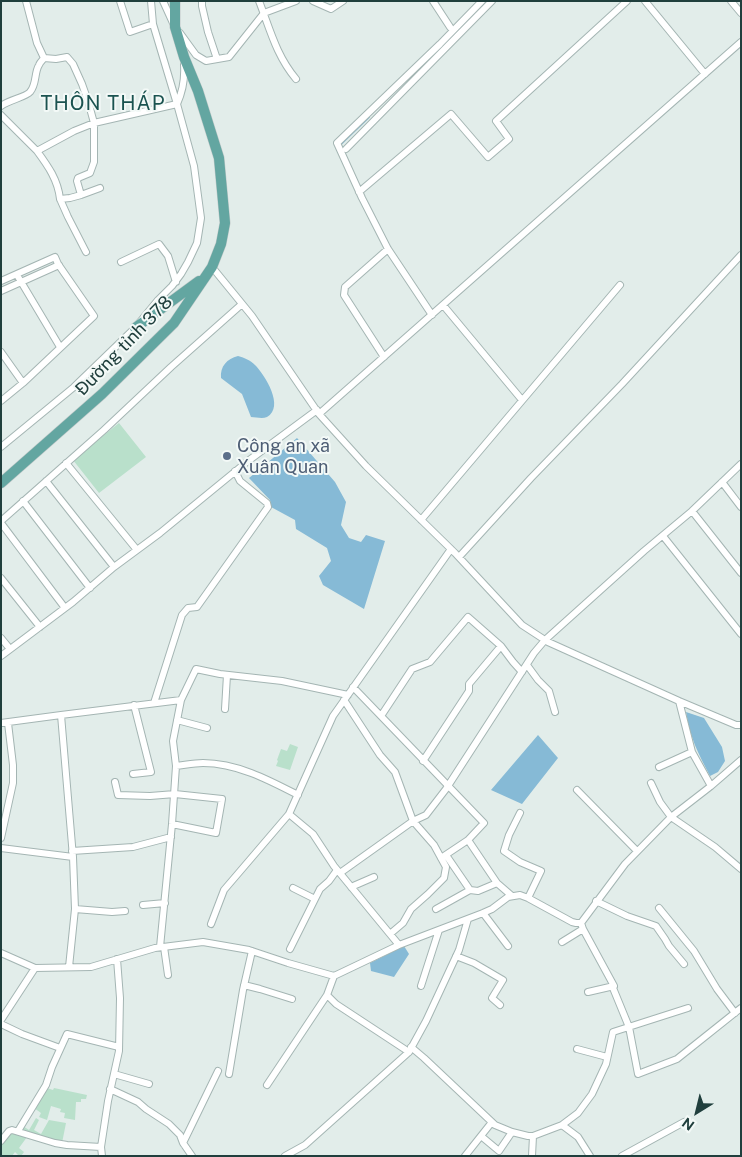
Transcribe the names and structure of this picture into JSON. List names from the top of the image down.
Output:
{
  "streets": {
    "main road": ["Đường tỉnh 378"]
  },
  "districts": ["THÔN THÁP"],
  "places": ["Công an xã Xuân Quan"],
  "north": "bottom left"
}
